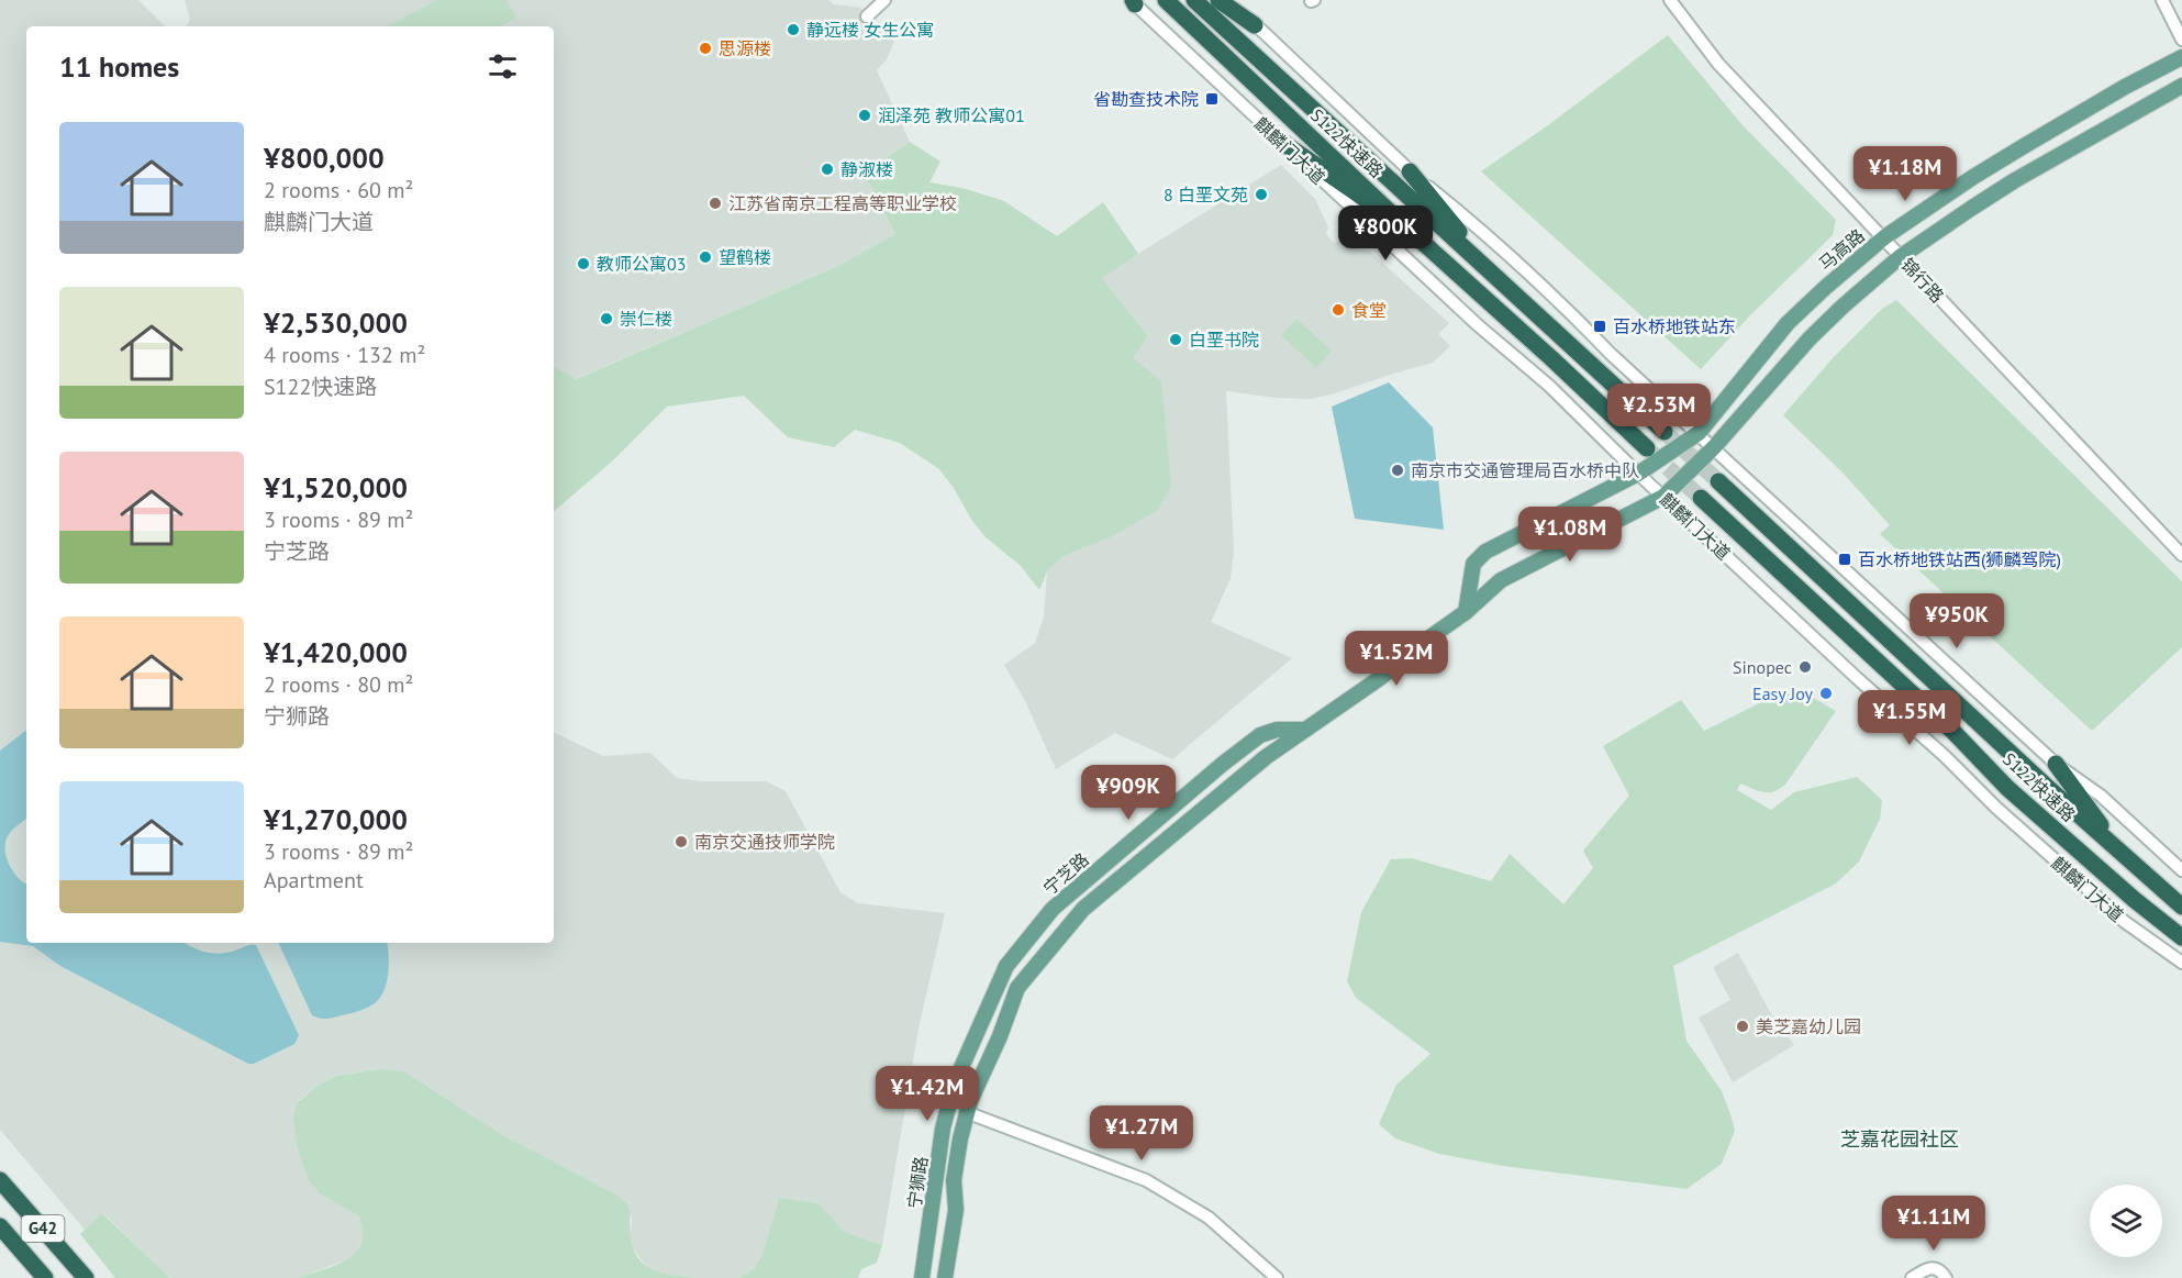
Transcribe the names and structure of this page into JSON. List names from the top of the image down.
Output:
{
  "streets": {
    "highway": ["S122快速路", "G42"],
    "main road": ["马高路", "宁芝路", "宁狮路"],
    "street": ["麒麟门大道", "锦行路"]
  },
  "crossings": [
    ["麒麟门大道", "马高路"],
    ["麒麟门大道", "宁芝路"],
    ["马高路", "锦行路"],
    ["宁芝路", "宁狮路"]
  ],
  "districts": ["芝嘉花园社区"],
  "places": {
    "other": [
      "静远楼 女生公寓",
      "思源楼",
      "润泽苑 教师公寓01",
      "静淑楼",
      "8 白垩文苑",
      "江苏省南京工程高等职业学校",
      "望鹤楼",
      "教师公寓03",
      "食堂",
      "崇仁楼",
      "白垩书院",
      "南京市交通管理局百水桥中队",
      "Sinopec",
      "Easy Joy",
      "南京交通技师学院",
      "美芝嘉幼儿园"
    ],
    "transit": ["省勘查技术院", "百水桥地铁站东", "百水桥地铁站西(狮麟驾院)"]
  },
  "page": {
    "heading": "11 homes",
    "list": [
      {
        "name": "¥800,000",
        "note": "2 rooms · 60 m² · 麒麟门大道"
      },
      {
        "name": "¥2,530,000",
        "note": "4 rooms · 132 m² · S122快速路"
      },
      {
        "name": "¥1,520,000",
        "note": "3 rooms · 89 m² · 宁芝路"
      },
      {
        "name": "¥1,420,000",
        "note": "2 rooms · 80 m² · 宁狮路"
      },
      {
        "name": "¥1,270,000",
        "note": "3 rooms · 89 m² · Apartment"
      }
    ],
    "price": [
      "¥1.18M",
      "¥800K",
      "¥2.53M",
      "¥1.08M",
      "¥950K",
      "¥1.52M",
      "¥1.55M",
      "¥909K",
      "¥1.42M",
      "¥1.27M",
      "¥1.11M"
    ]
  }
}
